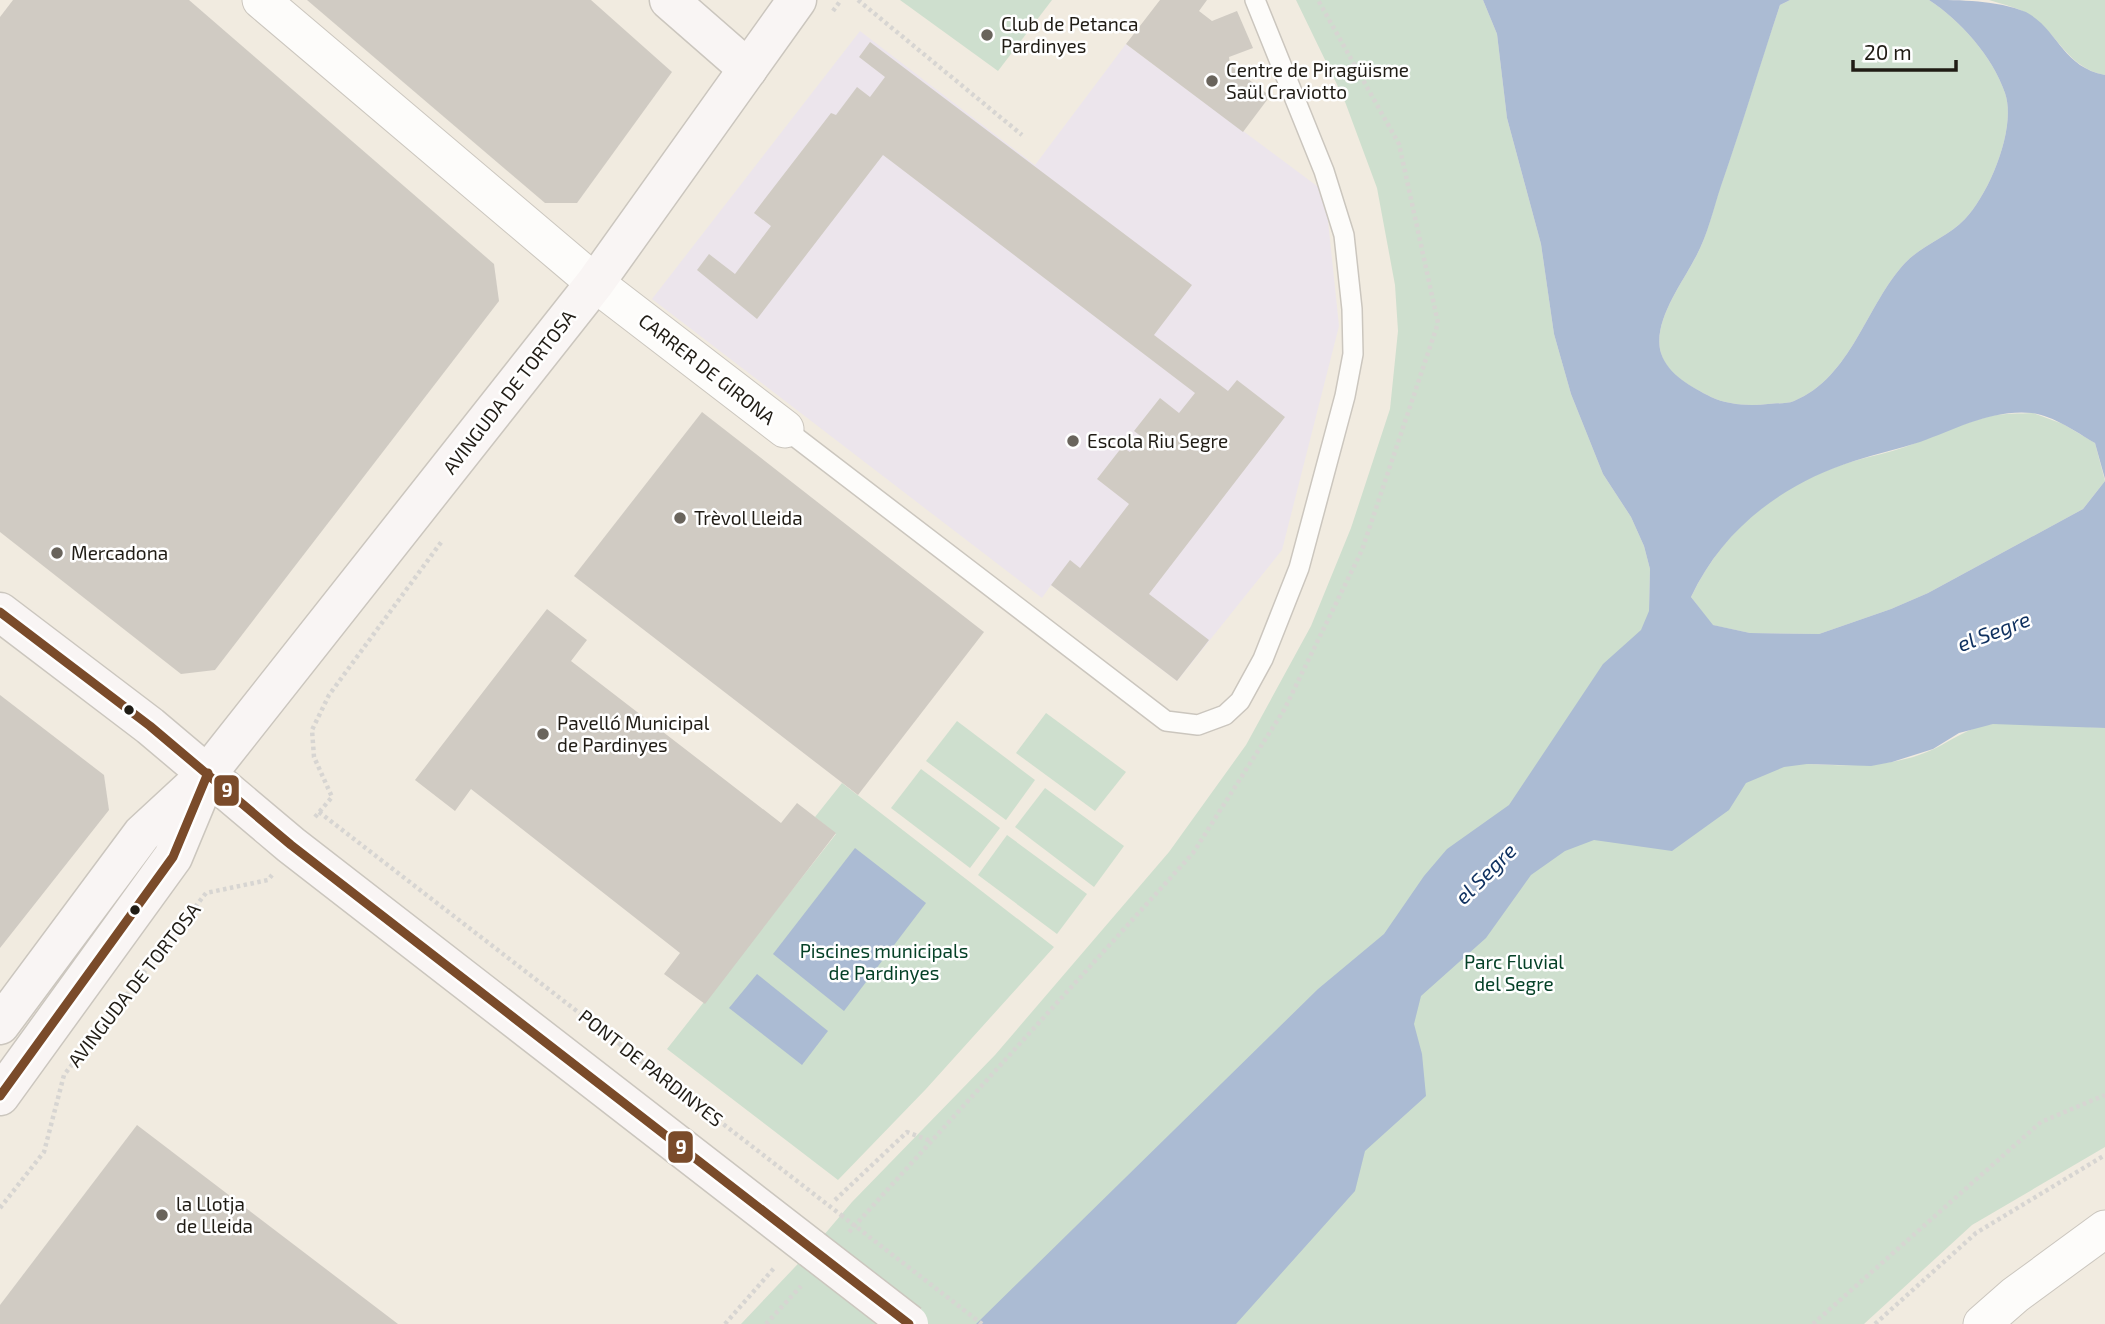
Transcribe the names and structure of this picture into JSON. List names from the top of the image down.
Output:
{
  "streets": {
    "street": ["CARRER DE GIRONA", "AVINGUDA DE TORTOSA"],
    "path": ["PONT DE PARDINYES"]
  },
  "crossings": [
    ["CARRER DE GIRONA", "AVINGUDA DE TORTOSA"]
  ],
  "water": ["el Segre"],
  "parks": ["Piscines municipals de Pardinyes", "Parc Fluvial del Segre"],
  "places": [
    "Club de Petanca Pardinyes",
    "Centre de Piragüisme Saül Craviotto",
    "Escola Riu Segre",
    "Trèvol Lleida",
    "Mercadona",
    "Pavelló Municipal de Pardinyes",
    "la Llotja de Lleida"
  ],
  "lines": ["transit line 9"],
  "scale_bar": "20 m"
}
